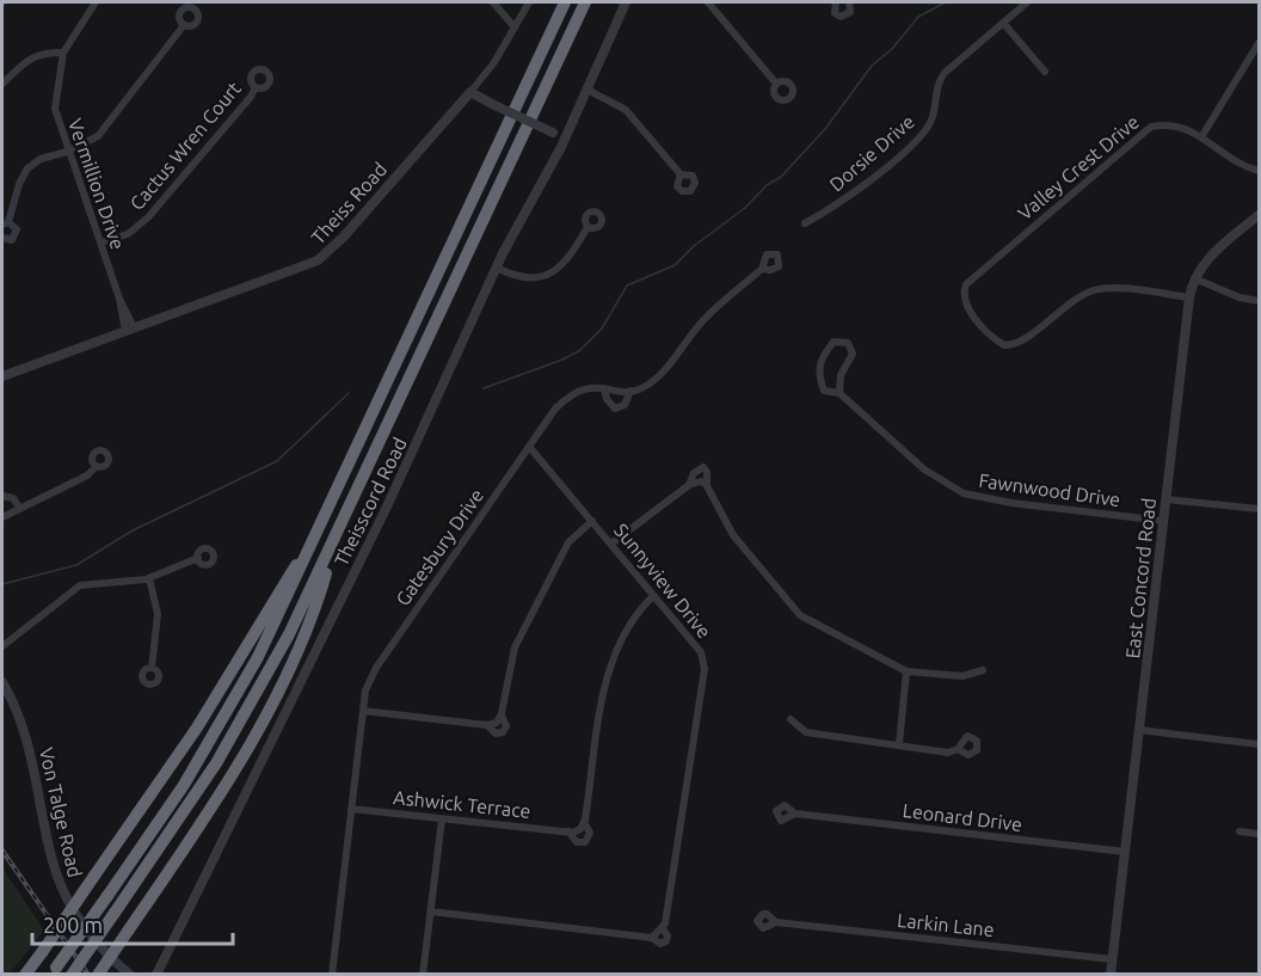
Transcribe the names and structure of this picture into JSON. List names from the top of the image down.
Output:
{
  "streets": {
    "street": [
      "Cactus Wren Court",
      "Dorsie Drive",
      "Valley Crest Drive",
      "Vermillion Drive",
      "Theiss Road",
      "Fawnwood Drive",
      "Theisscord Road",
      "Gatesbury Drive",
      "East Concord Road",
      "Sunnyview Drive",
      "Ashwick Terrace",
      "Von Talge Road",
      "Leonard Drive",
      "Larkin Lane"
    ]
  },
  "crossings": [
    ["Cactus Wren Court", "Vermillion Drive"],
    ["Valley Crest Drive", "East Concord Road"],
    ["Vermillion Drive", "Theiss Road"],
    ["Fawnwood Drive", "East Concord Road"],
    ["Gatesbury Drive", "Sunnyview Drive"],
    ["Gatesbury Drive", "Ashwick Terrace"],
    ["East Concord Road", "Leonard Drive"],
    ["East Concord Road", "Larkin Lane"],
    ["Sunnyview Drive", "Ashwick Terrace"]
  ],
  "scale_bar": "200 m"
}
